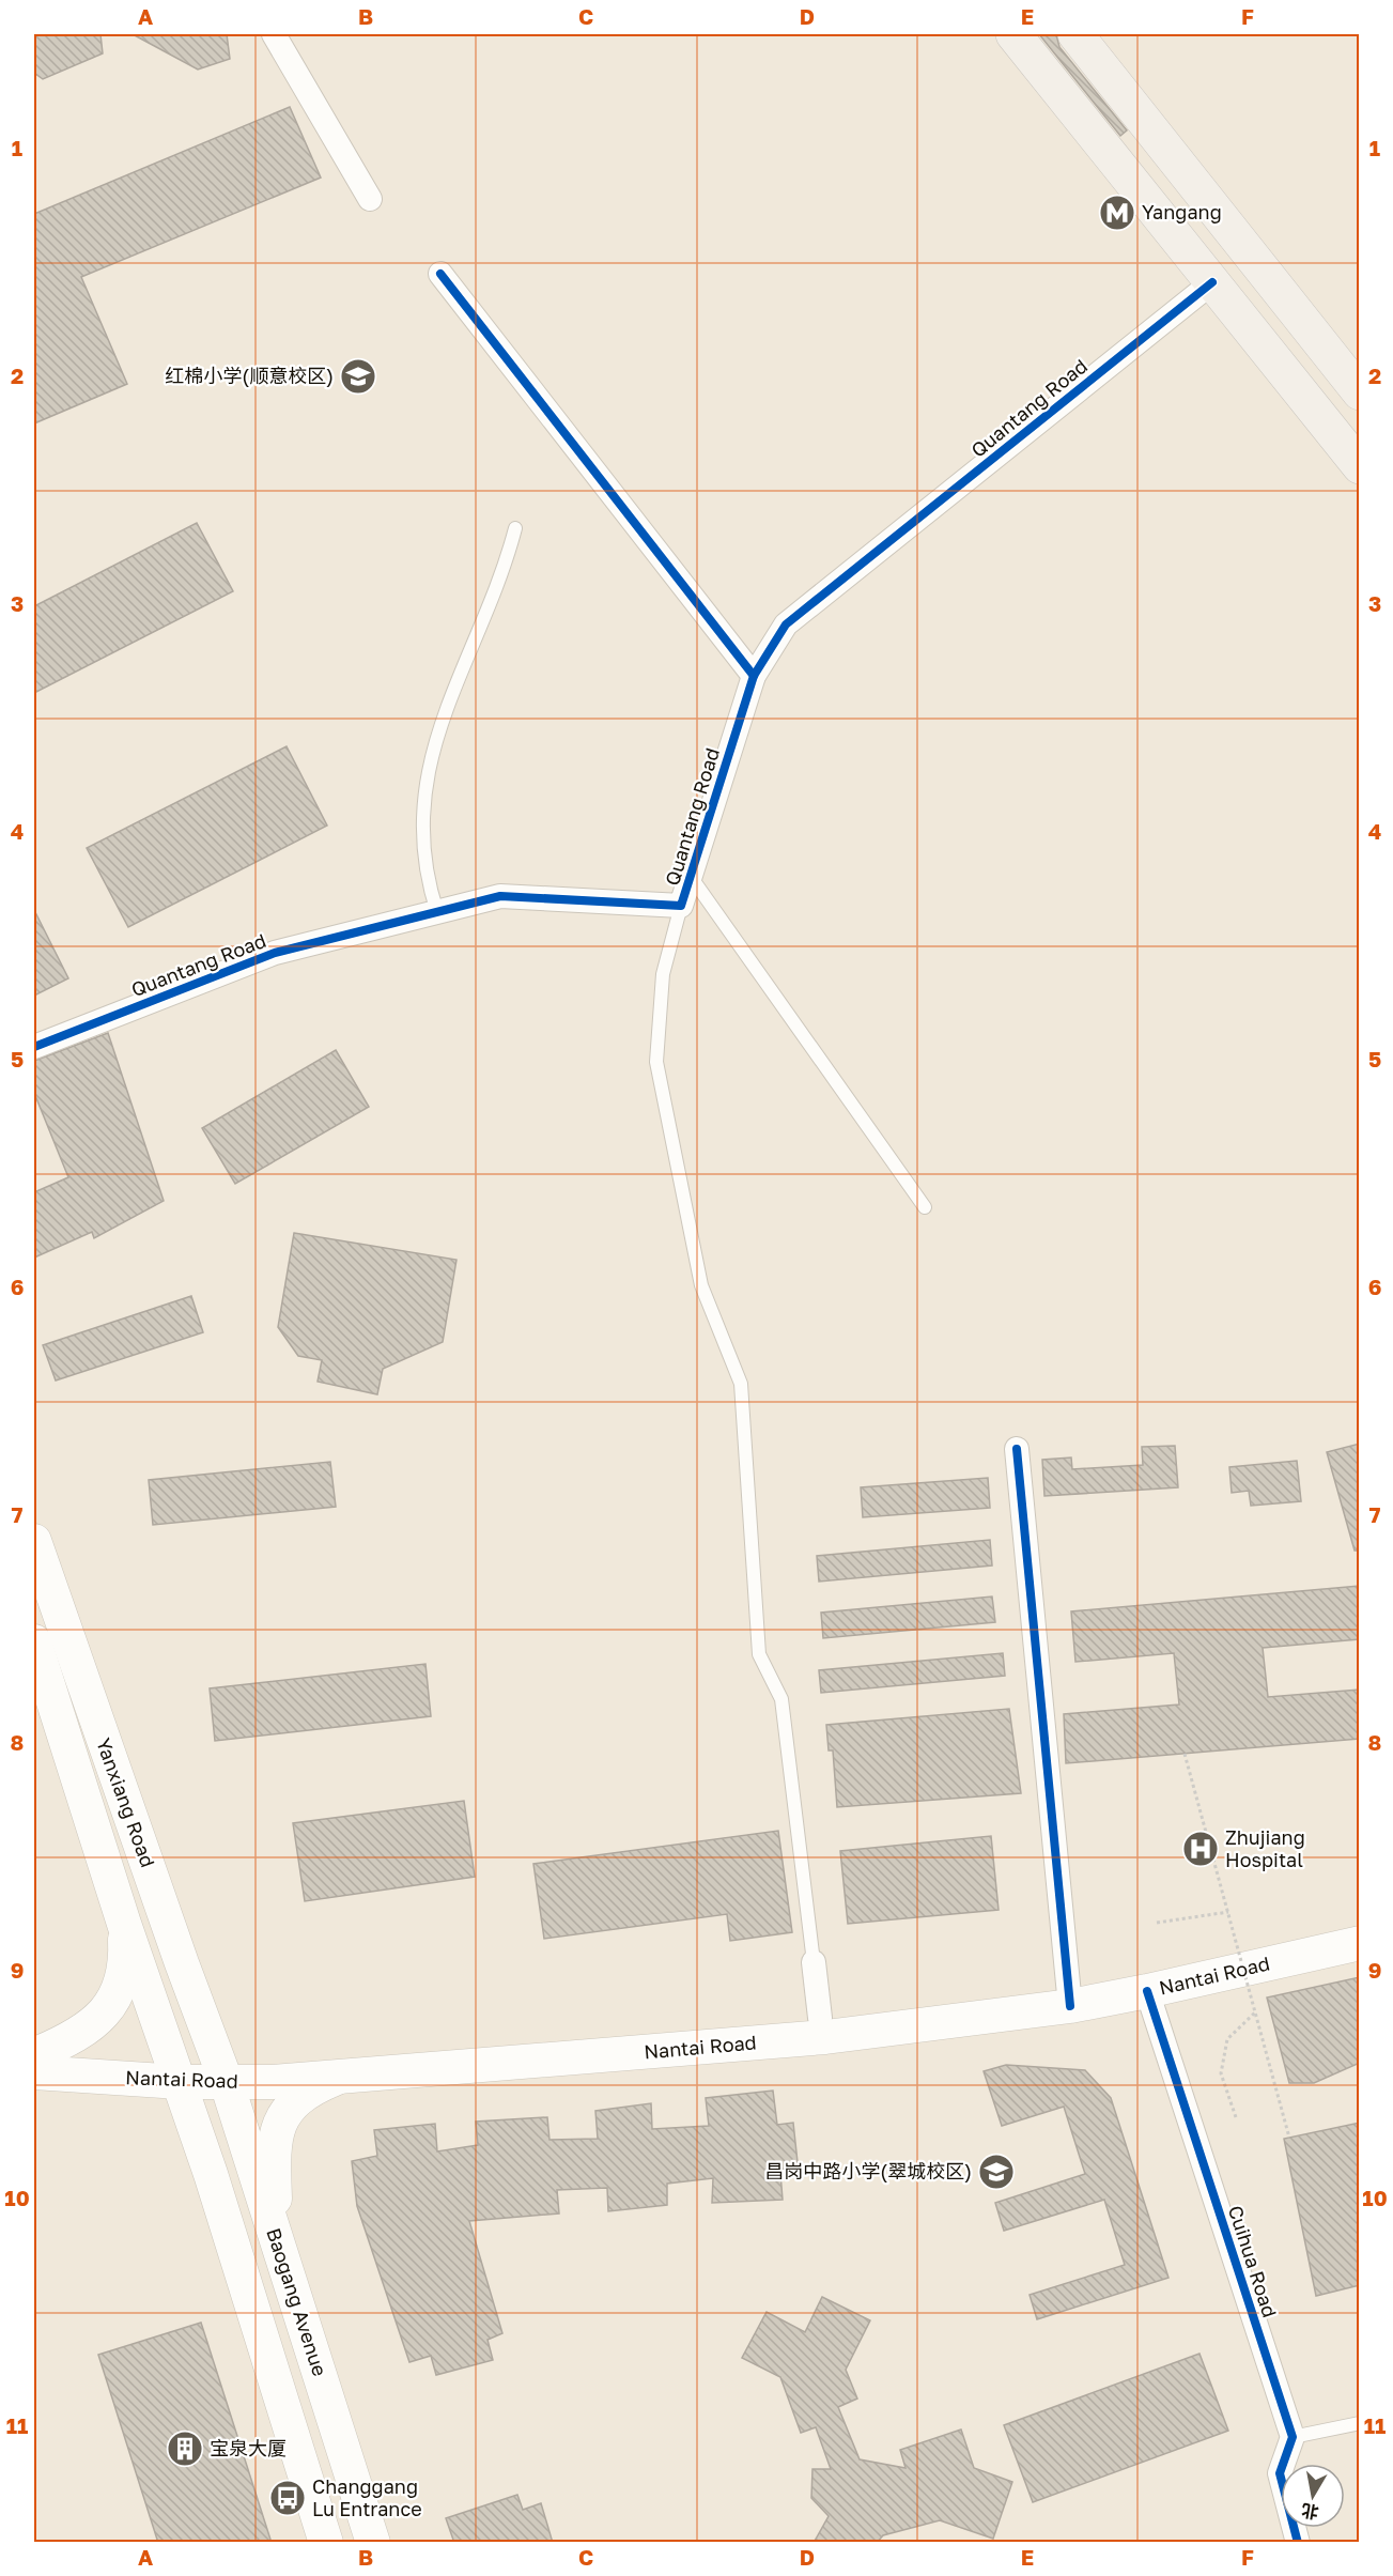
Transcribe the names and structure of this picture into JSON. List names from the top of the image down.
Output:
{
  "streets": {
    "main road": ["Yanxiang Road", "Nantai Road", "Baogang Avenue"],
    "street": ["Quantang Road", "Cuihua Road"]
  },
  "crossings": [
    ["Yanxiang Road", "Nantai Road"],
    ["Yanxiang Road", "Baogang Avenue"],
    ["Nantai Road", "Cuihua Road"],
    ["Nantai Road", "Baogang Avenue"]
  ],
  "places": {
    "metro station": ["Yangang"],
    "school or university": ["红棉小学(顺意校区)", "昌岗中路小学(翠城校区)"],
    "hospital": ["Zhujiang Hospital"],
    "building": ["宝泉大厦"],
    "bus stop": ["Changgang Lu Entrance"]
  },
  "north": "bottom",
  "grid": {
    "columns": [
      "A",
      "B",
      "C",
      "D",
      "E",
      "F"
    ],
    "rows": [
      "1",
      "2",
      "3",
      "4",
      "5",
      "6",
      "7",
      "8",
      "9",
      "10",
      "11"
    ]
  }
}
